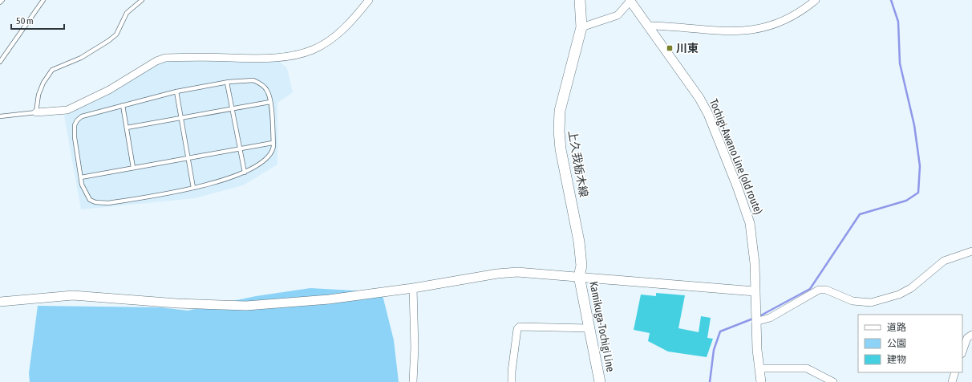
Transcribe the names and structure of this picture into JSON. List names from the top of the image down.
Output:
{
  "streets": {
    "main road": ["上久我栃木線", "Kamikuga-Tochigi Line"],
    "street": ["Tochigi-Awano Line (old route)"]
  },
  "crossings": [
    ["上久我栃木線", "Kamikuga-Tochigi Line"]
  ],
  "places": {
    "transit": ["川東"]
  },
  "legend": ["道路", "公園", "建物"],
  "scale_bar": "50 m"
}
